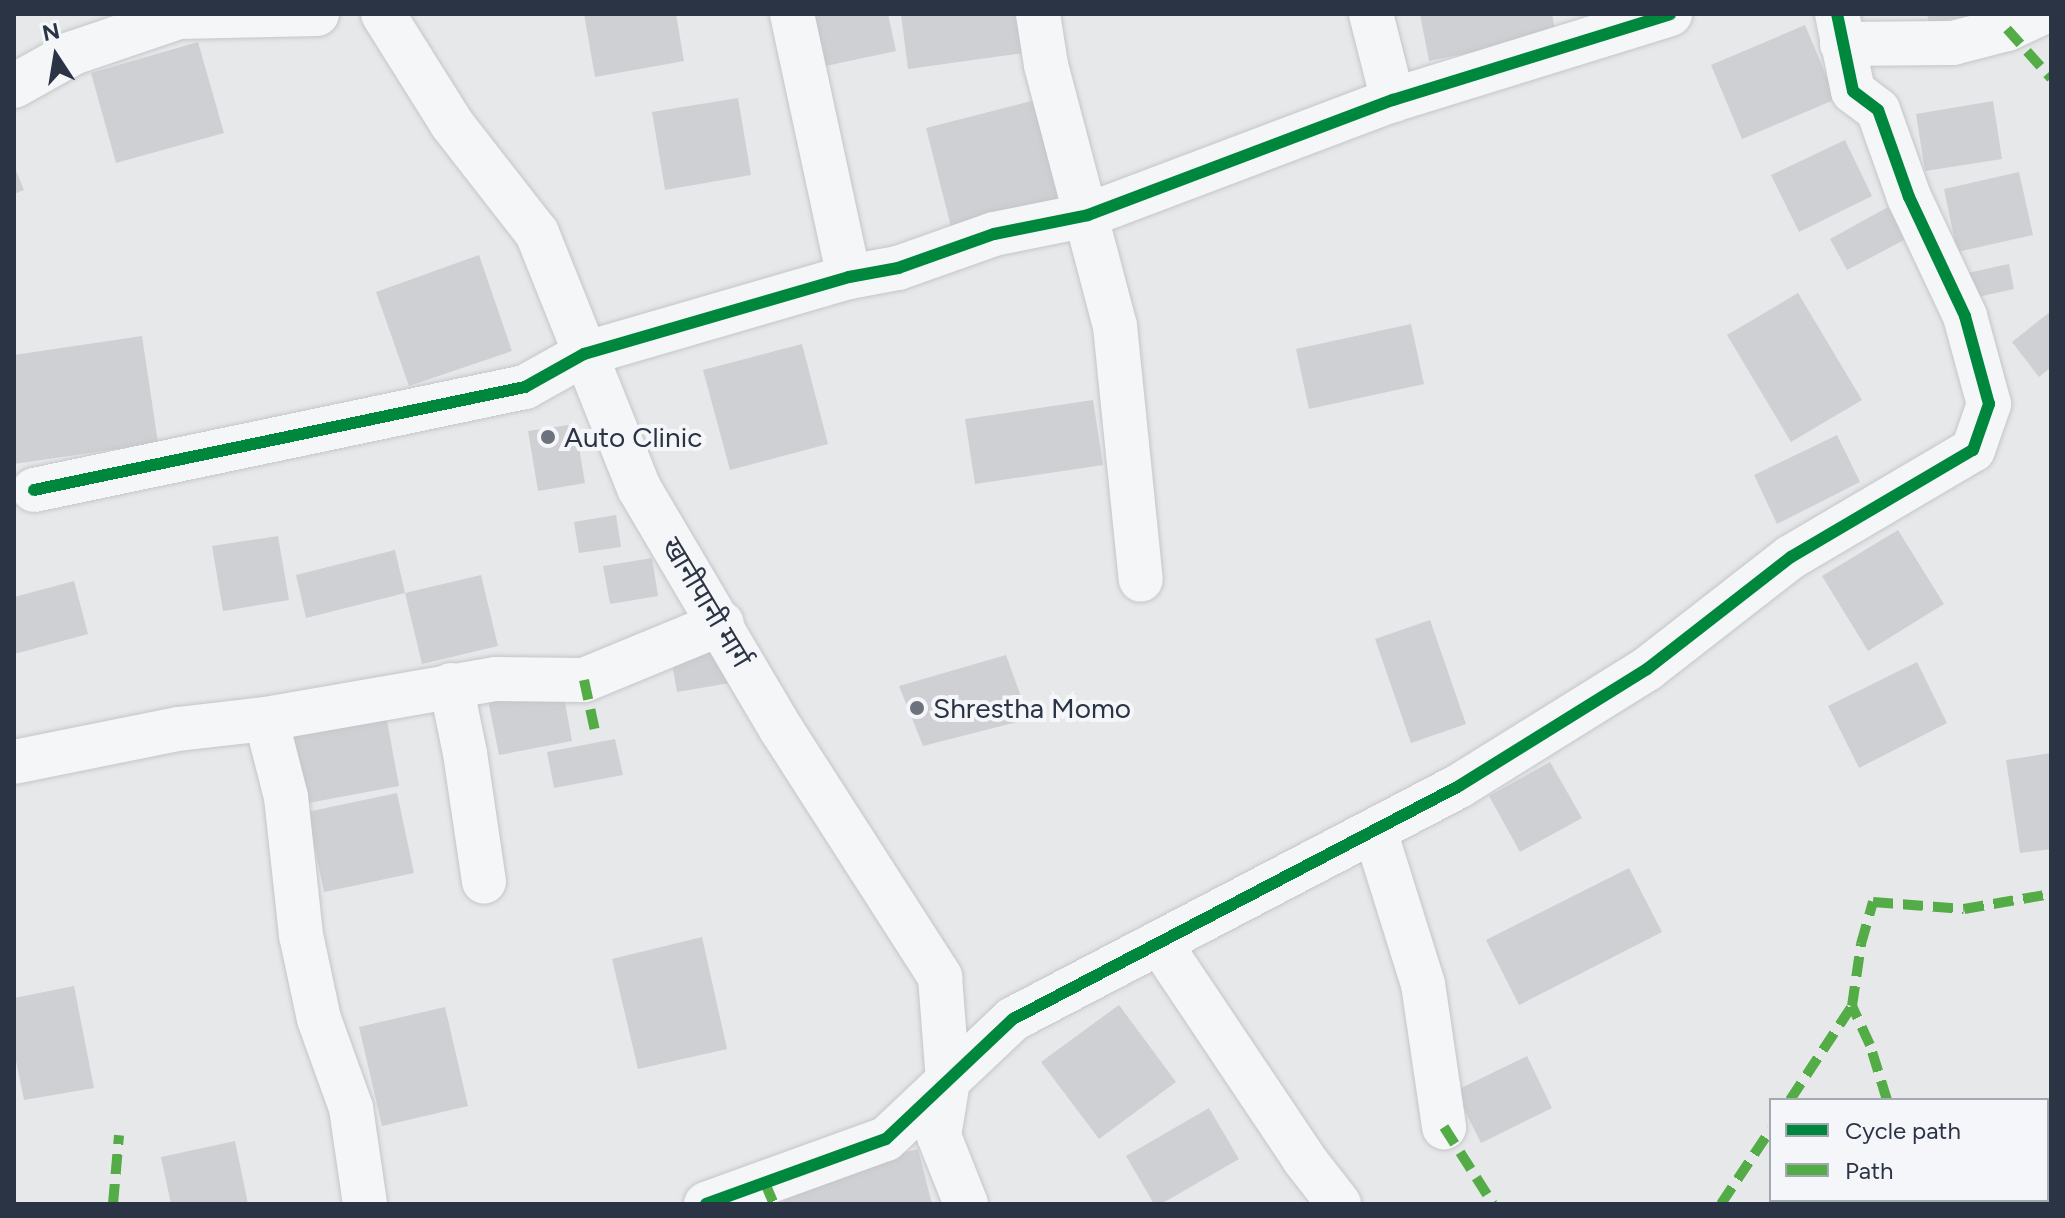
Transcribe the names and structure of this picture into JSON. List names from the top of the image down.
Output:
{
  "streets": {
    "street": ["खानीपानी मार्ग"]
  },
  "places": ["Auto Clinic", "Shrestha Momo"],
  "legend": ["Cycle path", "Path"],
  "north": "top"
}
